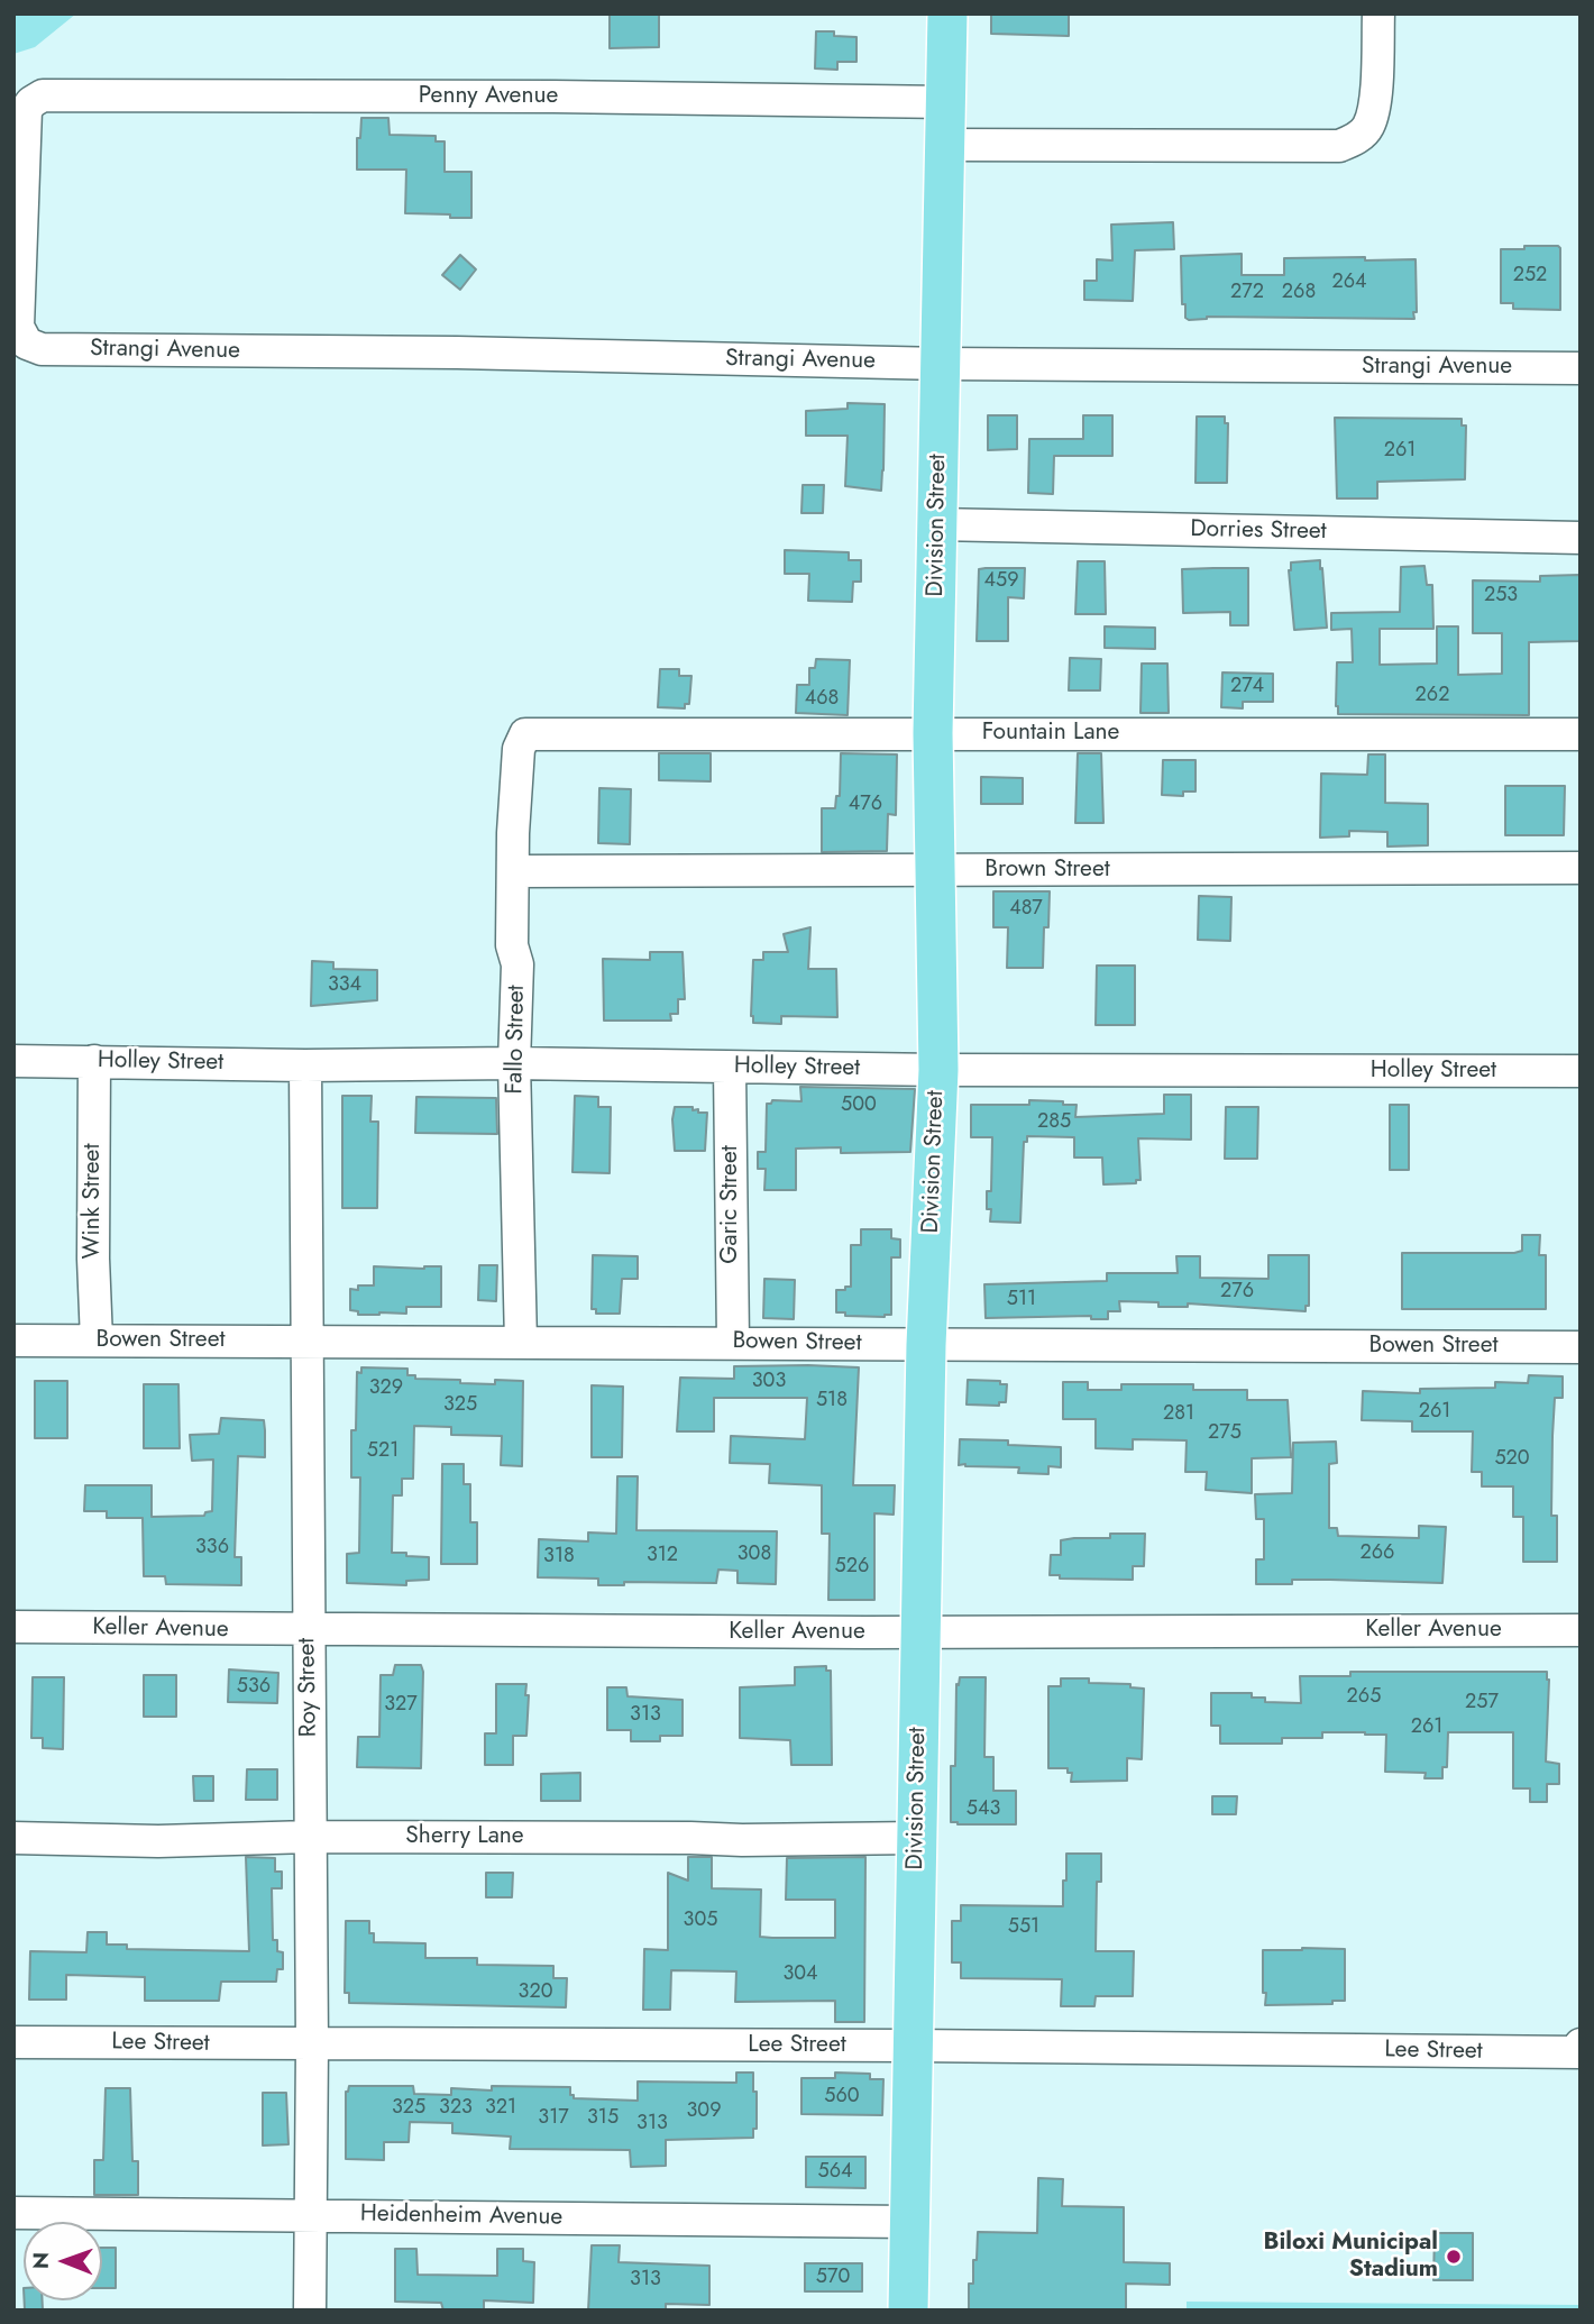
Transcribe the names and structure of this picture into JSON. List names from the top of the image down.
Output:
{
  "streets": {
    "main road": ["Division Street"],
    "street": [
      "Penny Avenue",
      "Strangi Avenue",
      "Dorries Street",
      "Fountain Lane",
      "Brown Street",
      "Fallo Street",
      "Holley Street",
      "Wink Street",
      "Garic Street",
      "Bowen Street",
      "Keller Avenue",
      "Roy Street",
      "Sherry Lane",
      "Lee Street",
      "Heidenheim Avenue"
    ]
  },
  "crossings": [
    ["Penny Avenue", "Strangi Avenue"],
    ["Penny Avenue", "Division Street"],
    ["Strangi Avenue", "Division Street"],
    ["Division Street", "Dorries Street"],
    ["Division Street", "Fountain Lane"],
    ["Division Street", "Brown Street"],
    ["Division Street", "Holley Street"],
    ["Division Street", "Bowen Street"],
    ["Division Street", "Keller Avenue"],
    ["Division Street", "Sherry Lane"],
    ["Division Street", "Lee Street"],
    ["Division Street", "Heidenheim Avenue"],
    ["Fountain Lane", "Fallo Street"],
    ["Brown Street", "Fallo Street"],
    ["Fallo Street", "Holley Street"],
    ["Fallo Street", "Bowen Street"],
    ["Holley Street", "Wink Street"],
    ["Holley Street", "Garic Street"],
    ["Holley Street", "Roy Street"],
    ["Wink Street", "Bowen Street"],
    ["Garic Street", "Bowen Street"],
    ["Bowen Street", "Roy Street"],
    ["Keller Avenue", "Roy Street"],
    ["Roy Street", "Sherry Lane"],
    ["Roy Street", "Lee Street"],
    ["Roy Street", "Heidenheim Avenue"]
  ],
  "places": ["Biloxi Municipal Stadium"],
  "house_numbers": [
    "252",
    "264",
    "272",
    "268",
    "261",
    "459",
    "253",
    "274",
    "262",
    "468",
    "476",
    "487",
    "334",
    "500",
    "285",
    "276",
    "511",
    "303",
    "329",
    "518",
    "325",
    "261",
    "281",
    "275",
    "521",
    "520",
    "336",
    "266",
    "308",
    "312",
    "318",
    "526",
    "536",
    "265",
    "257",
    "327",
    "313",
    "261",
    "543",
    "305",
    "551",
    "304",
    "320",
    "560",
    "325",
    "323",
    "321",
    "309",
    "317",
    "315",
    "313",
    "564",
    "570",
    "313"
  ],
  "north": "left"
}
